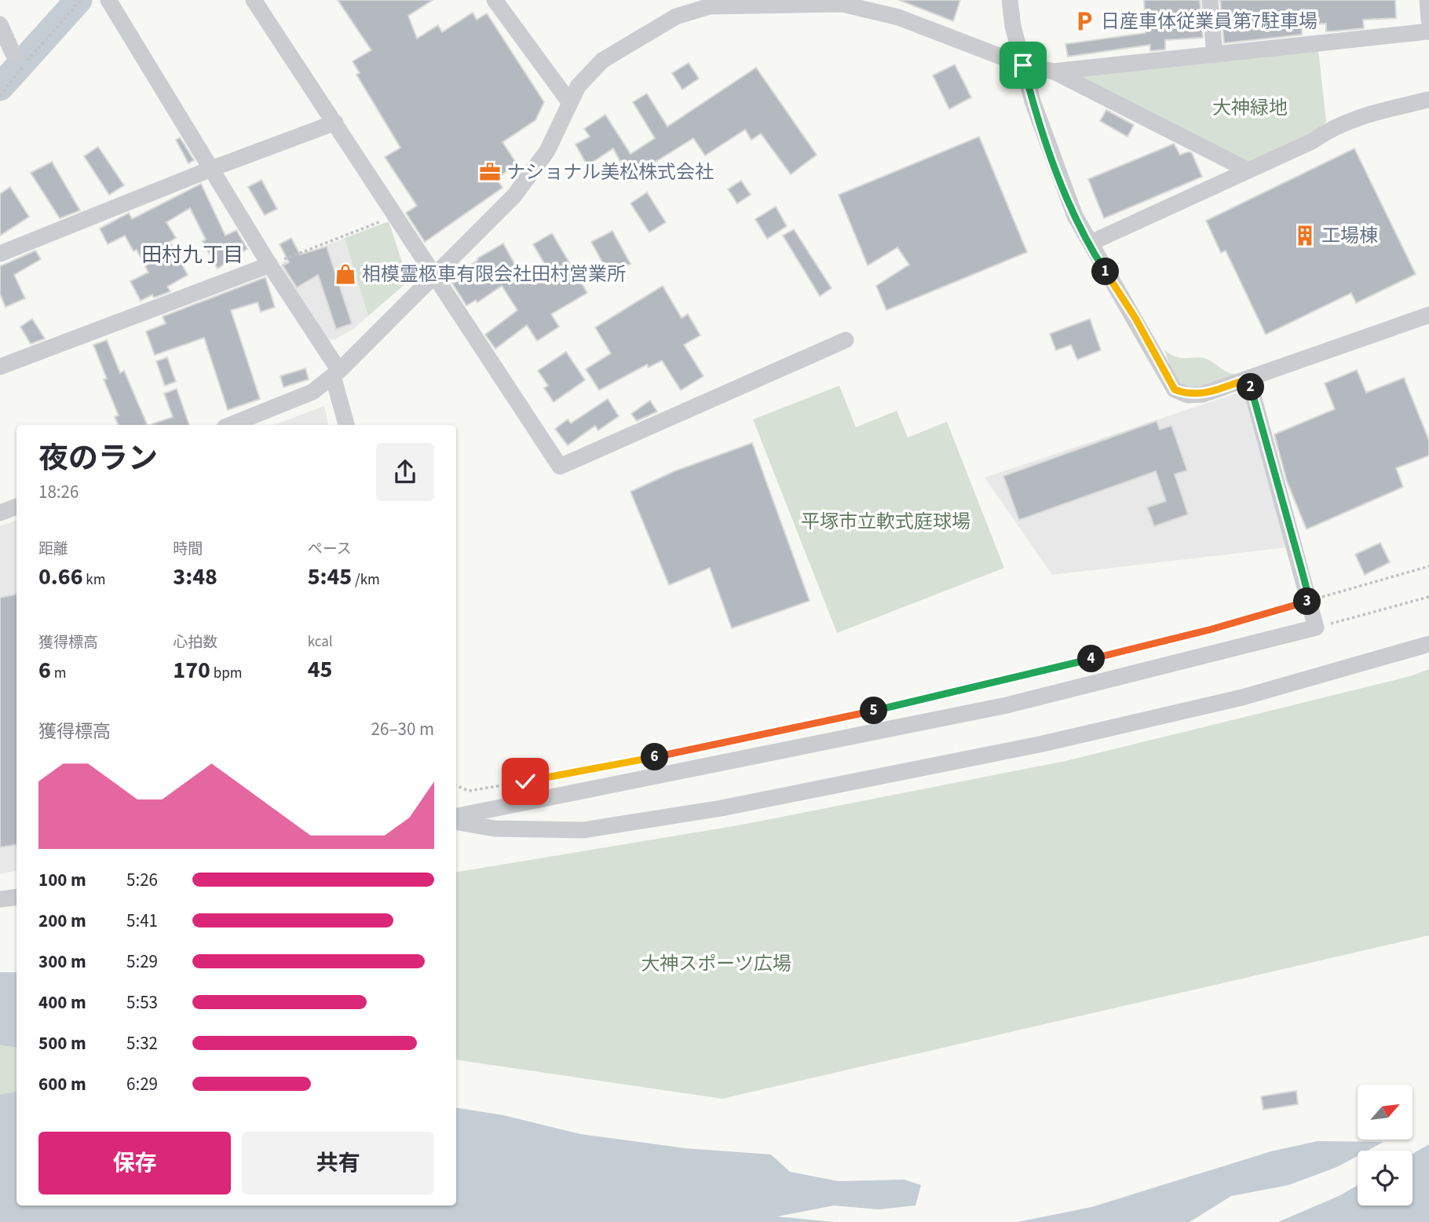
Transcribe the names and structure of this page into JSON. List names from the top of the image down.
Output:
{
  "districts": ["田村九丁目"],
  "parks": ["大神緑地", "平塚市立軟式庭球場", "大神スポーツ広場"],
  "places": {
    "parking": ["日産車体従業員第7駐車場"],
    "office": ["ナショナル美松株式会社"],
    "building": ["工場棟"],
    "shop": ["相模霊柩車有限会社田村営業所"]
  },
  "north": "top right",
  "page": {
    "pins": [
      "1",
      "2",
      "3",
      "4",
      "5",
      "6"
    ],
    "heading": ["夜のラン", "18:26"],
    "stats": [
      ["距離", "0.66 km"],
      ["時間", "3:48"],
      ["ペース", "5:45 /km"],
      ["獲得標高", "6 m"],
      ["心拍数", "170 bpm"],
      ["kcal", "45"]
    ],
    "chart": ["獲得標高", "26–30 m"],
    "list": [
      {
        "name": "100 m",
        "note": "5:26"
      },
      {
        "name": "200 m",
        "note": "5:41"
      },
      {
        "name": "300 m",
        "note": "5:29"
      },
      {
        "name": "400 m",
        "note": "5:53"
      },
      {
        "name": "500 m",
        "note": "5:32"
      },
      {
        "name": "600 m",
        "note": "6:29"
      }
    ],
    "buttons": ["保存", "共有"]
  }
}
